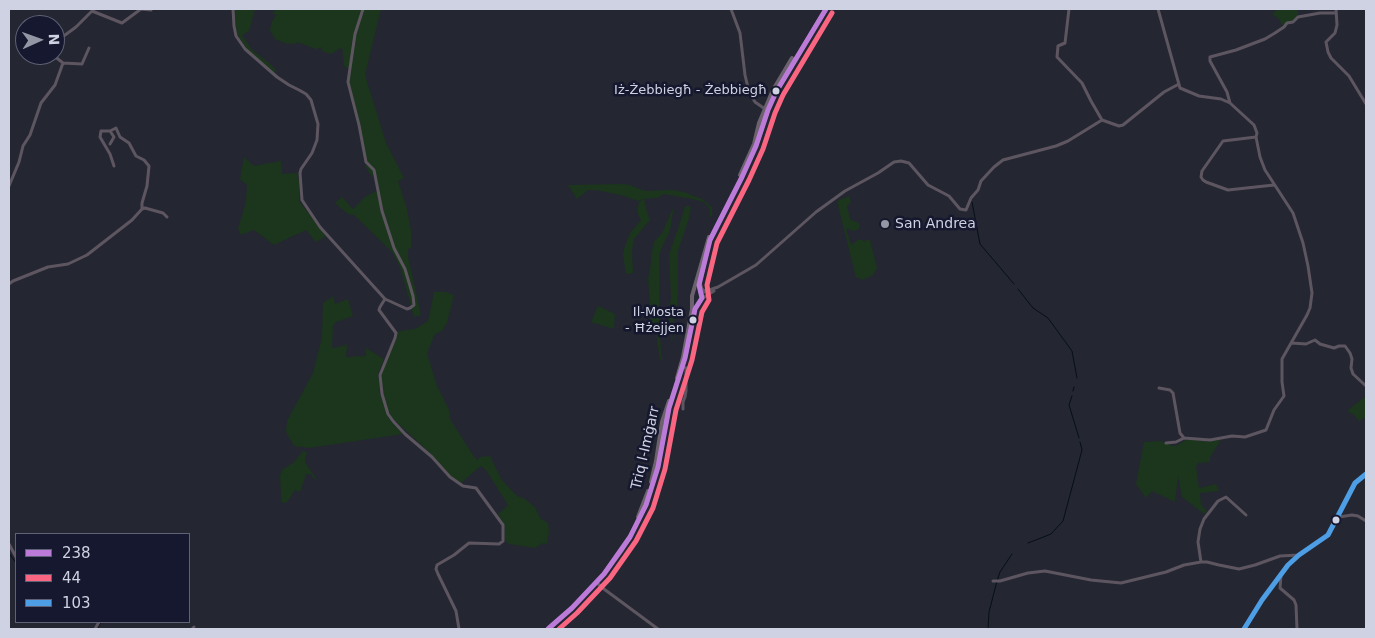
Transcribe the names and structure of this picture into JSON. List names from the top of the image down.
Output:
{
  "streets": {
    "main road": ["Triq l-Imġarr"]
  },
  "places": ["Iż-Żebbiegħ - Żebbiegħ", "San Andrea", "Il-Mosta - Ħżejjen"],
  "lines": ["transit line 238", "transit line 44", "transit line 103"],
  "legend": ["238", "44", "103"],
  "north": "right"
}
